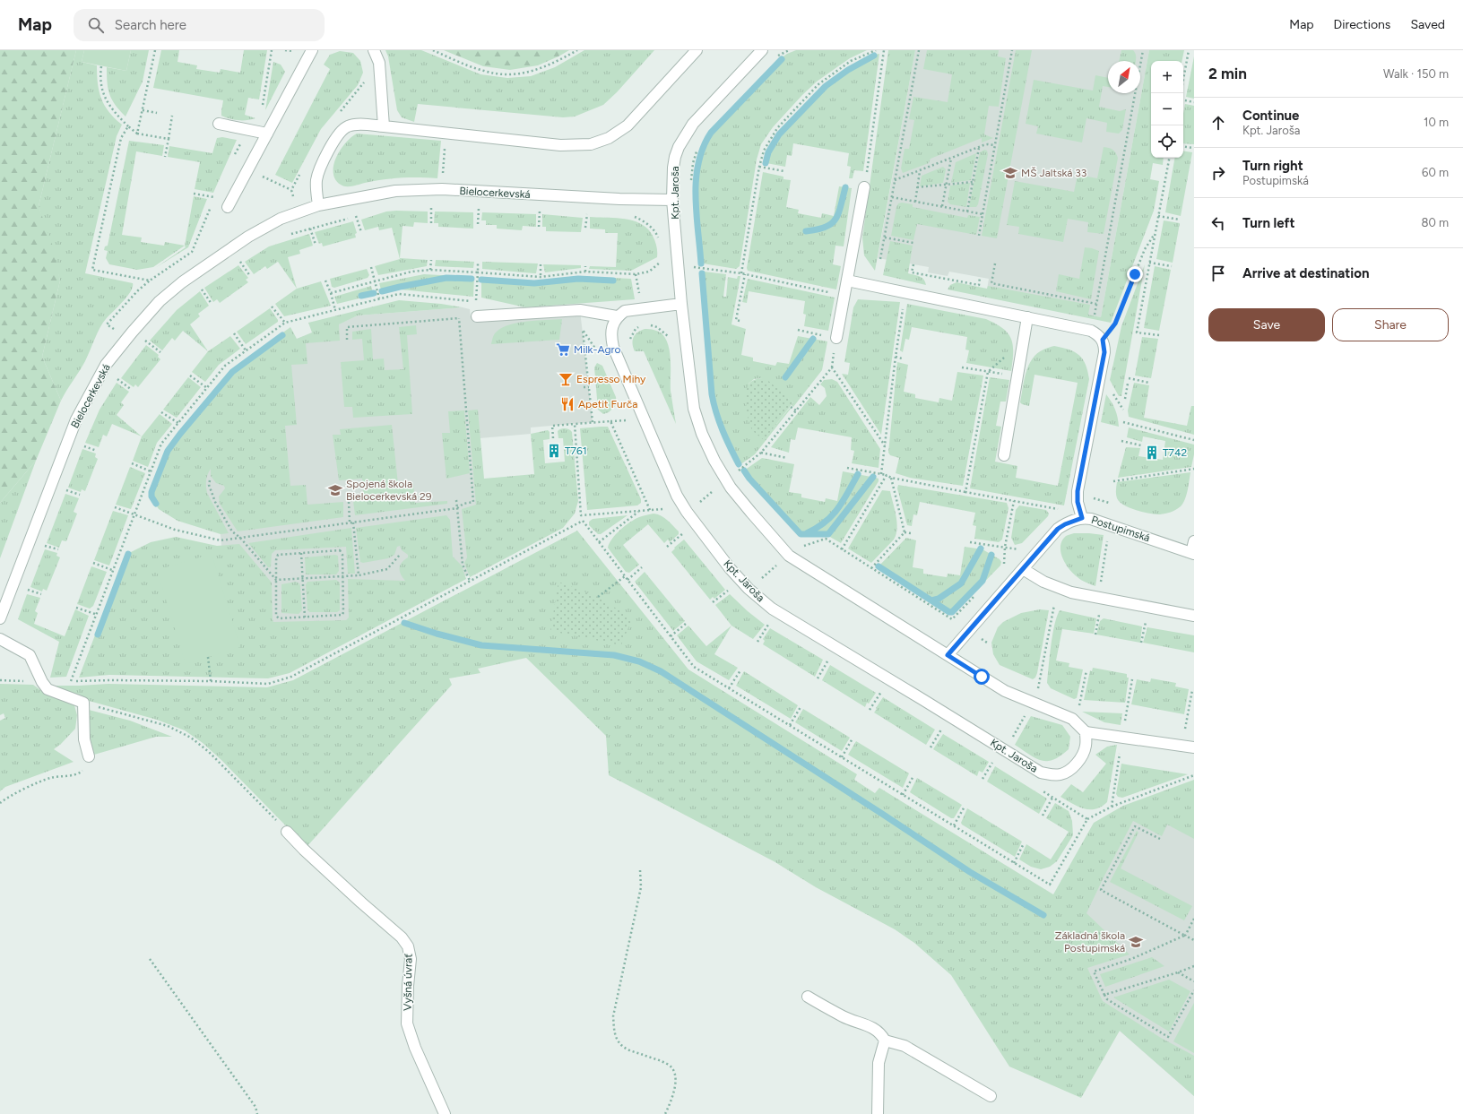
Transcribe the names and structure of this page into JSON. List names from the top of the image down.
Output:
{
  "streets": {
    "street": [
      "Bielocerkevská",
      "Kpt. Jaroša",
      "Postupimská",
      "Vyšná úvrať"
    ]
  },
  "crossings": [
    ["Bielocerkevská", "Kpt. Jaroša"],
    ["Kpt. Jaroša", "Postupimská"]
  ],
  "places": {
    "school or university": ["MŠ Jaltská 33", "Spojená škola Bielocerkevská 29", "Základná škola Postupimská"],
    "supermarket": ["Milk-Agro"],
    "bar": ["Espresso Mihy"],
    "restaurant": ["Apetit Furča"],
    "building": ["T761", "T742"]
  },
  "north": "top right",
  "page": {
    "header": "Map",
    "search": "Search here",
    "nav": ["Map", "Directions", "Saved"],
    "heading": ["2 min", "Walk · 150 m"],
    "map_buttons": ["+", "−"],
    "list": [
      ["Continue", "Kpt. Jaroša", "10 m"],
      ["Turn right", "Postupimská", "60 m"],
      ["Turn left", "80 m"],
      "Arrive at destination"
    ],
    "buttons": ["Save", "Share"]
  }
}
